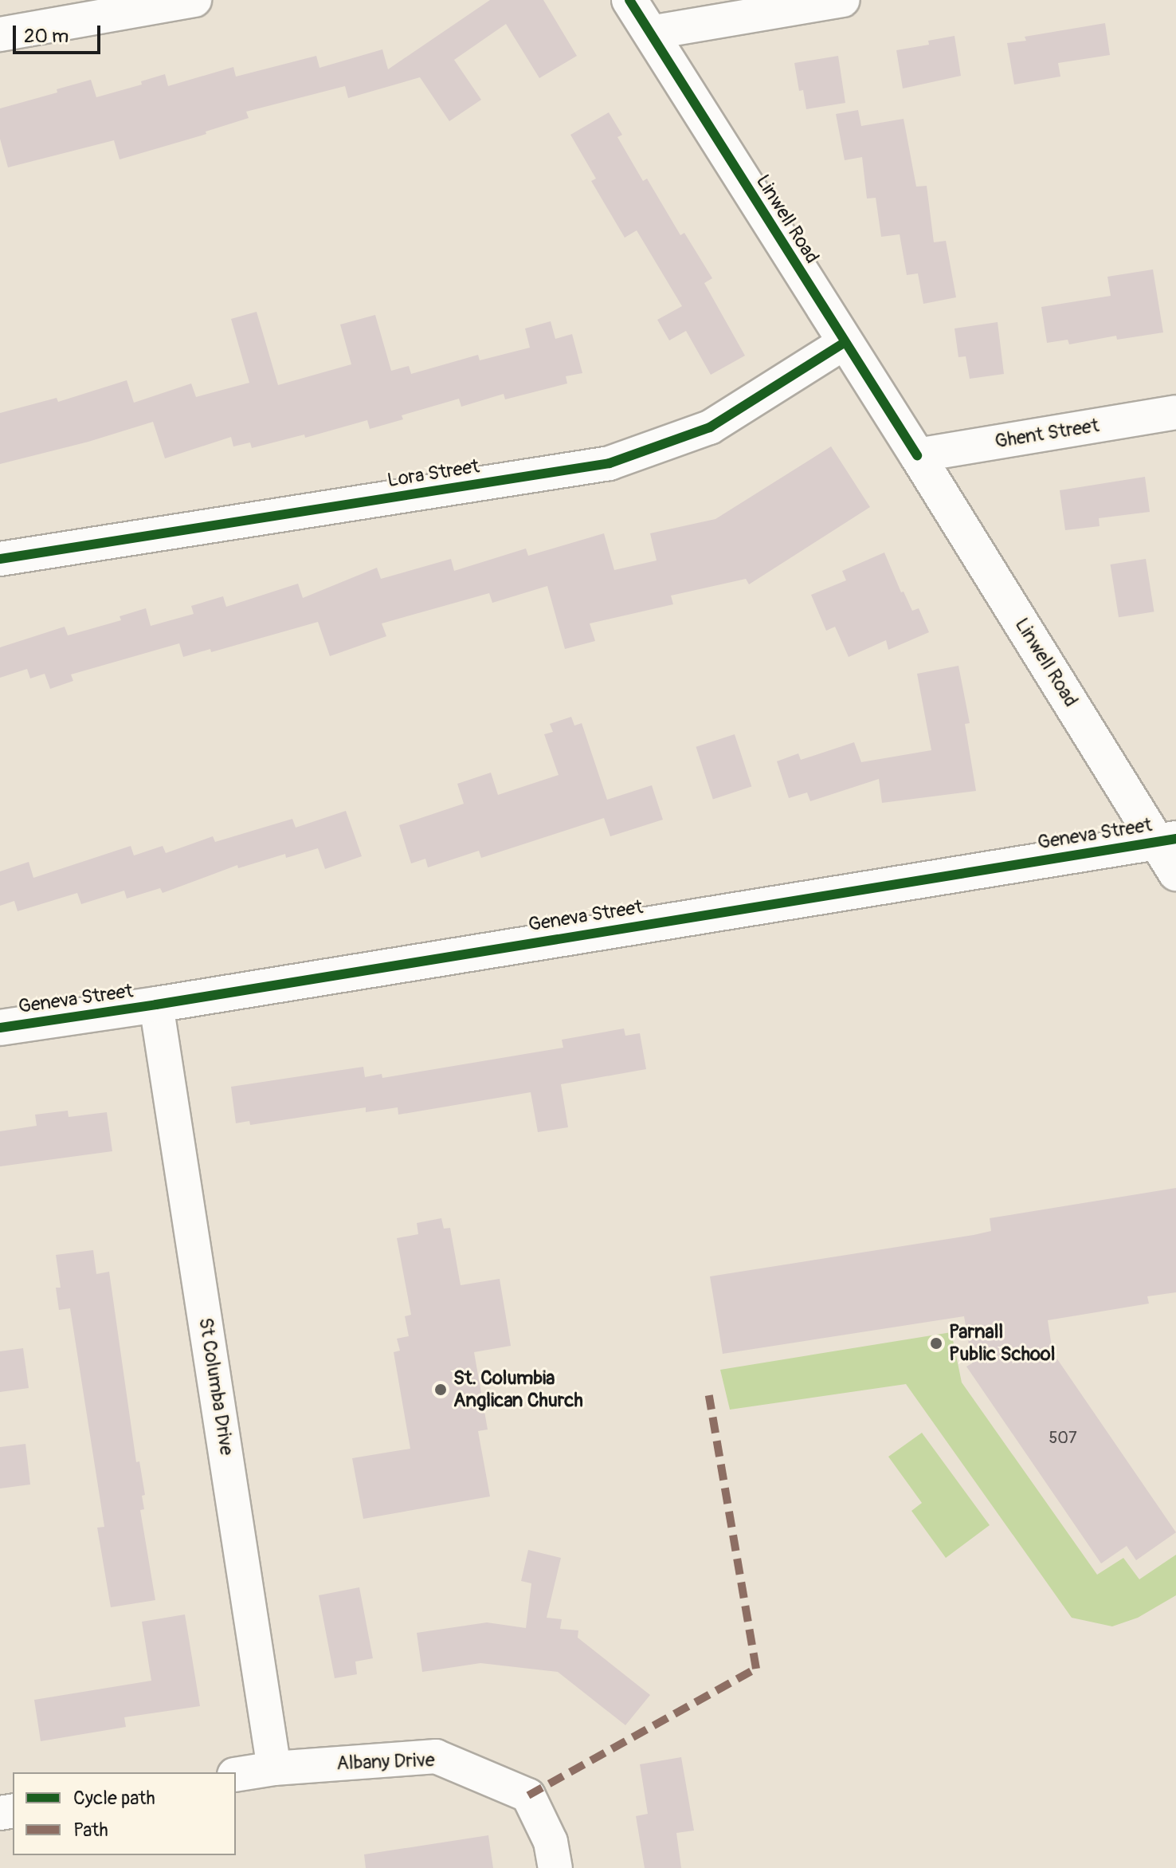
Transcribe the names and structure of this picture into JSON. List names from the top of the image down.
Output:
{
  "streets": {
    "main road": ["Linwell Road", "Geneva Street"],
    "street": [
      "Ghent Street",
      "Lora Street",
      "St Columba Drive",
      "Albany Drive"
    ]
  },
  "crossings": [
    ["Linwell Road", "Ghent Street"],
    ["Linwell Road", "Lora Street"],
    ["Linwell Road", "Geneva Street"],
    ["Geneva Street", "St Columba Drive"],
    ["St Columba Drive", "Albany Drive"]
  ],
  "places": ["Parnall Public School", "St. Columbia Anglican Church"],
  "house_numbers": ["507"],
  "legend": ["Cycle path", "Path"],
  "scale_bar": "20 m"
}
